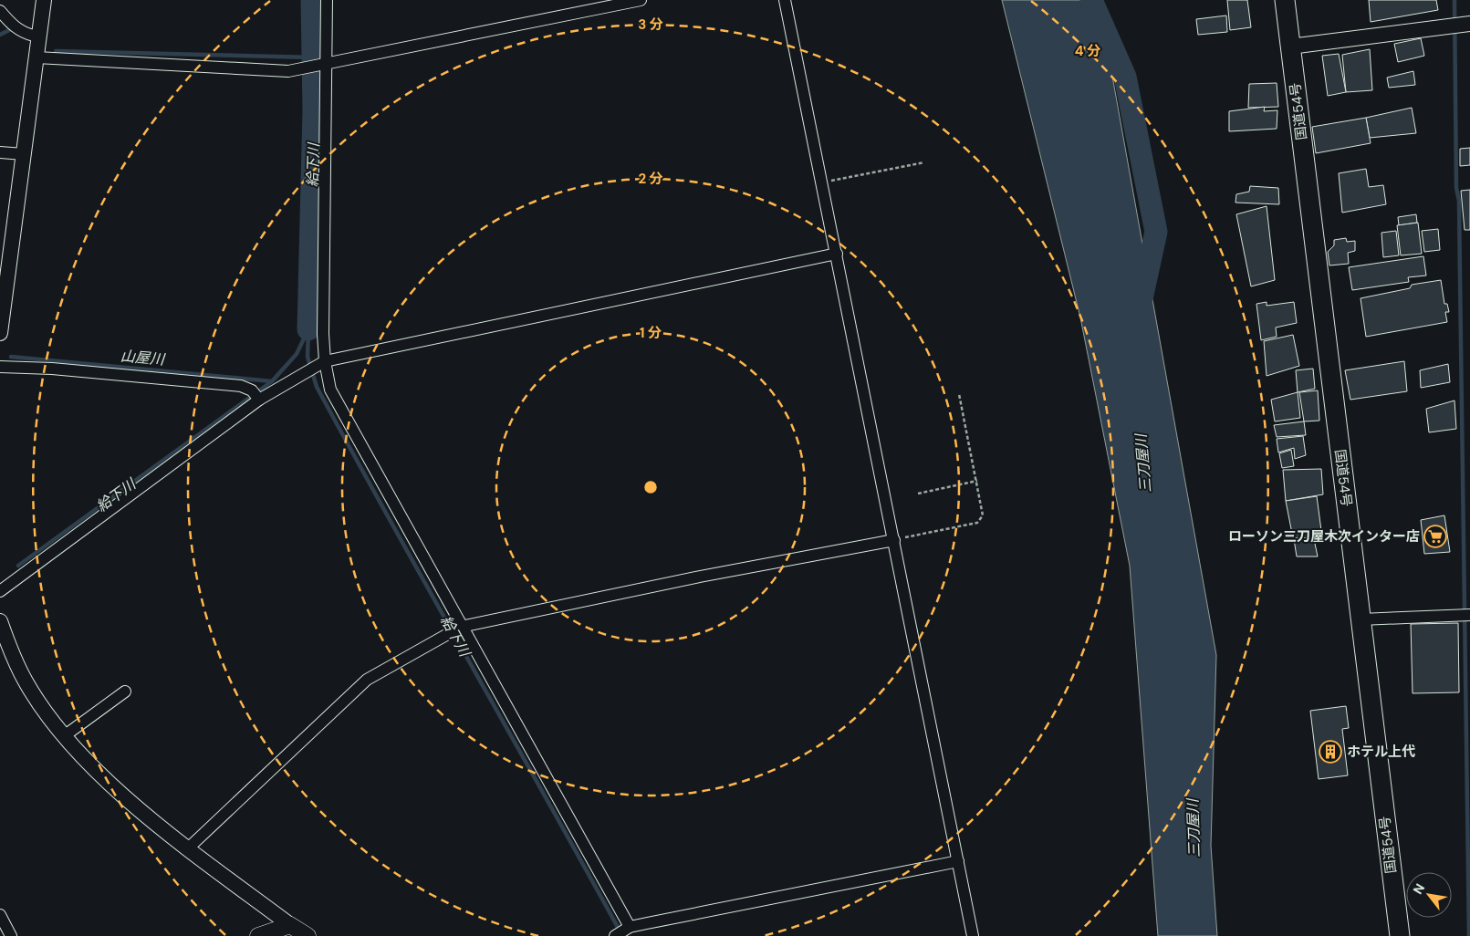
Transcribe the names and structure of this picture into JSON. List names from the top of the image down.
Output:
{
  "streets": {
    "highway": ["国道54号"]
  },
  "water": ["給下川", "山屋川", "三刀屋川"],
  "places": {
    "supermarket": ["ローソン三刀屋木次インター店"],
    "building": ["ホテル上代"]
  },
  "north": "top left",
  "rings": [
    "3 分",
    "4 分",
    "2 分",
    "1 分"
  ]
}
